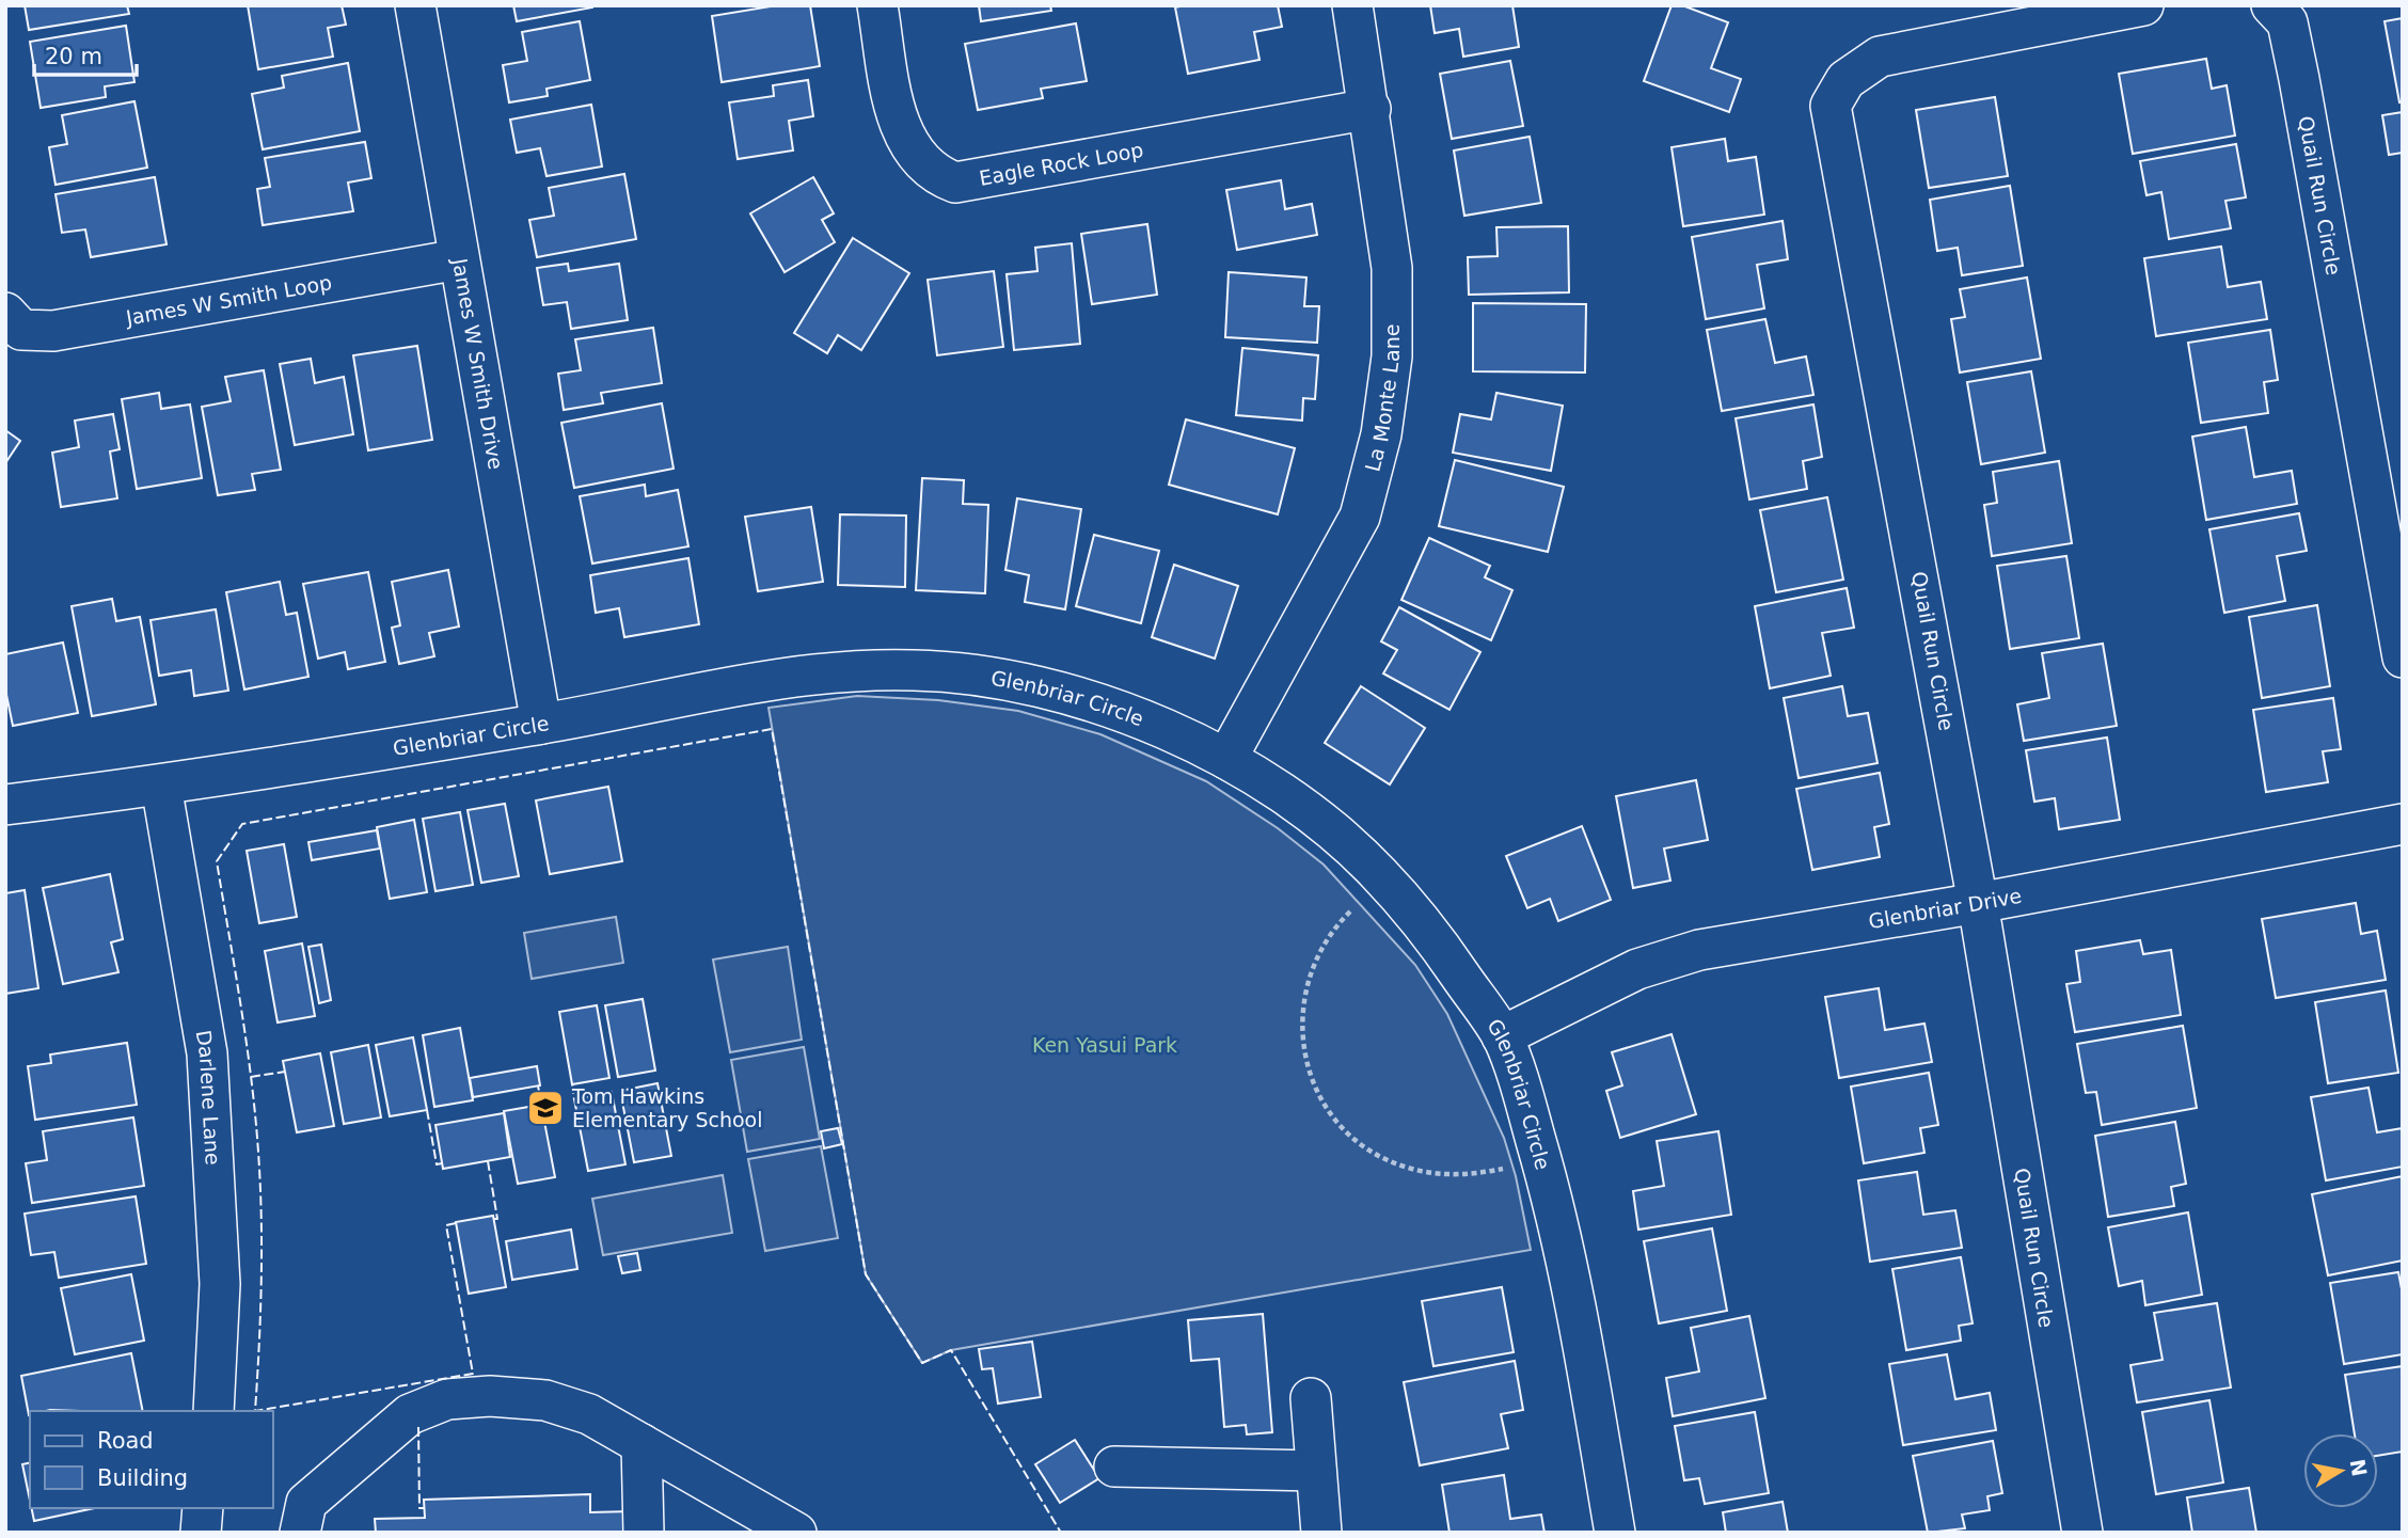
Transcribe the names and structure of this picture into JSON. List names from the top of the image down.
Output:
{
  "streets": {
    "street": [
      "Eagle Rock Loop",
      "Quail Run Circle",
      "James W Smith Loop",
      "James W Smith Drive",
      "La Monte Lane",
      "Glenbriar Circle",
      "Glenbriar Drive",
      "Darlene Lane"
    ]
  },
  "crossings": [
    ["Eagle Rock Loop", "La Monte Lane"],
    ["Quail Run Circle", "Glenbriar Drive"],
    ["James W Smith Loop", "James W Smith Drive"],
    ["James W Smith Drive", "Glenbriar Circle"],
    ["La Monte Lane", "Glenbriar Circle"],
    ["Glenbriar Circle", "Glenbriar Drive"],
    ["Glenbriar Circle", "Darlene Lane"]
  ],
  "parks": ["Ken Yasui Park"],
  "places": {
    "school or university": ["Tom Hawkins Elementary School"]
  },
  "legend": ["Road", "Building"],
  "scale_bar": "20 m",
  "north": "right"
}
